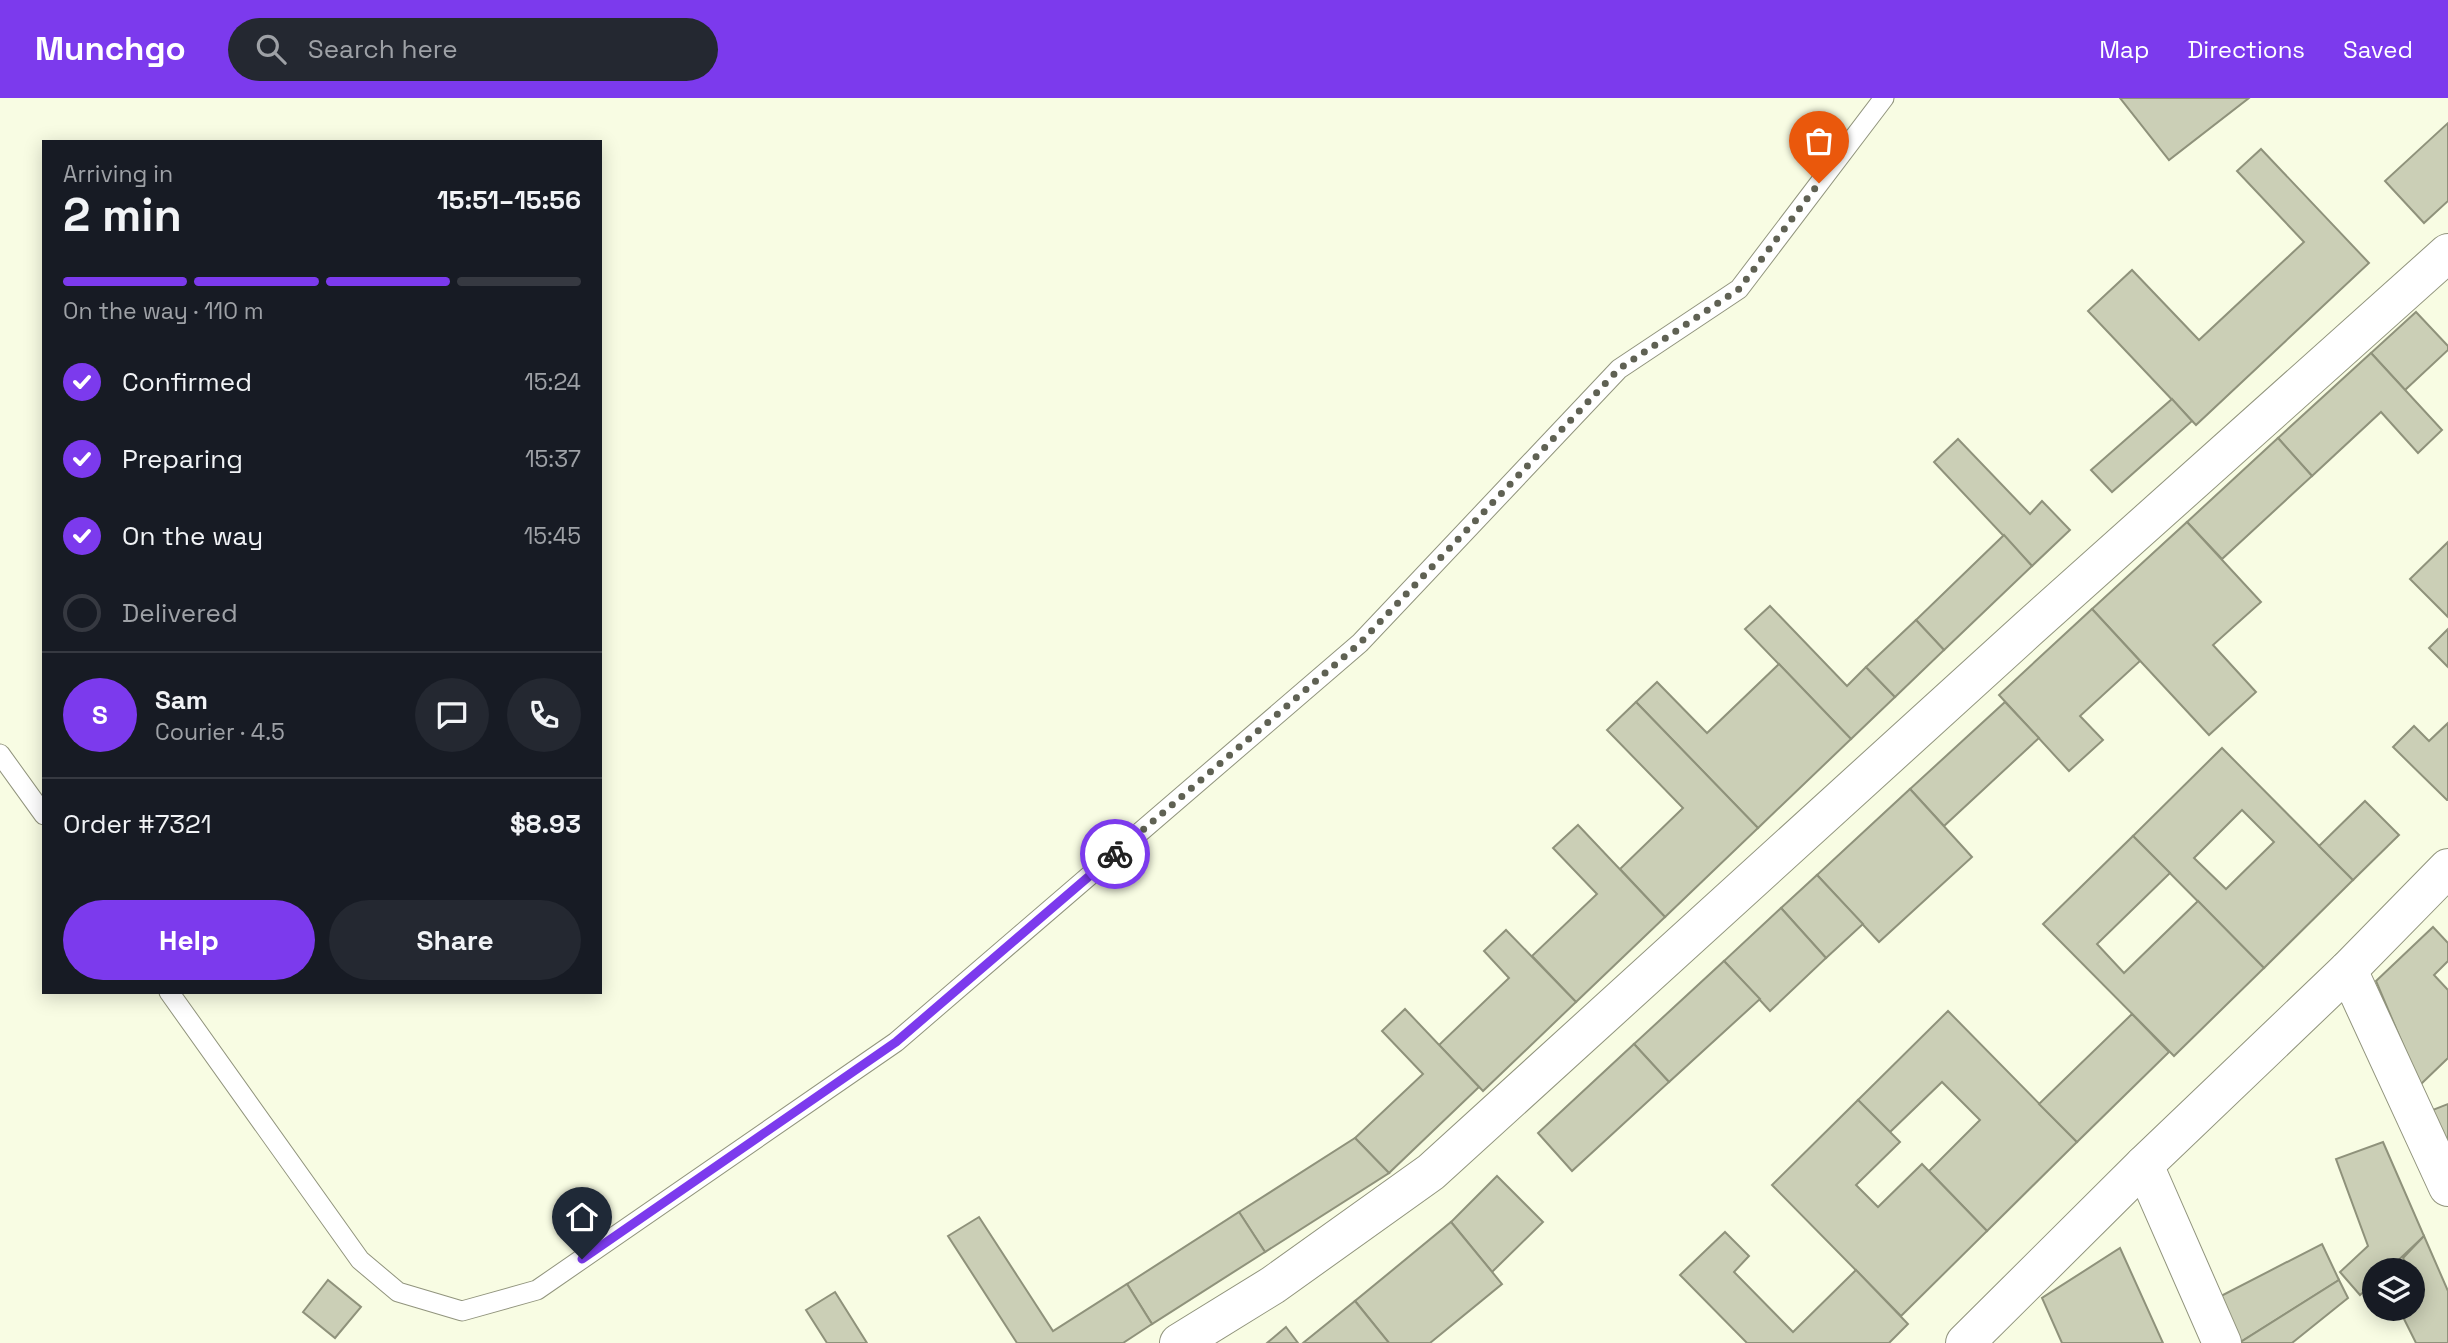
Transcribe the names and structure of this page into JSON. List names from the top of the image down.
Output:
{
  "page": {
    "header": "Munchgo",
    "search": "Search here",
    "nav": ["Map", "Directions", "Saved"],
    "heading": ["2 min", "Arriving in", "15:51–15:56"],
    "panel": [
      "Sam",
      "Courier · 4.5",
      "Order #7321",
      "$8.93"
    ],
    "bar": "On the way · 110 m",
    "list": [
      ["Confirmed", "15:24"],
      ["Preparing", "15:37"],
      ["On the way", "15:45"],
      "Delivered"
    ],
    "round": "S",
    "buttons": ["Help", "Share"]
  }
}
